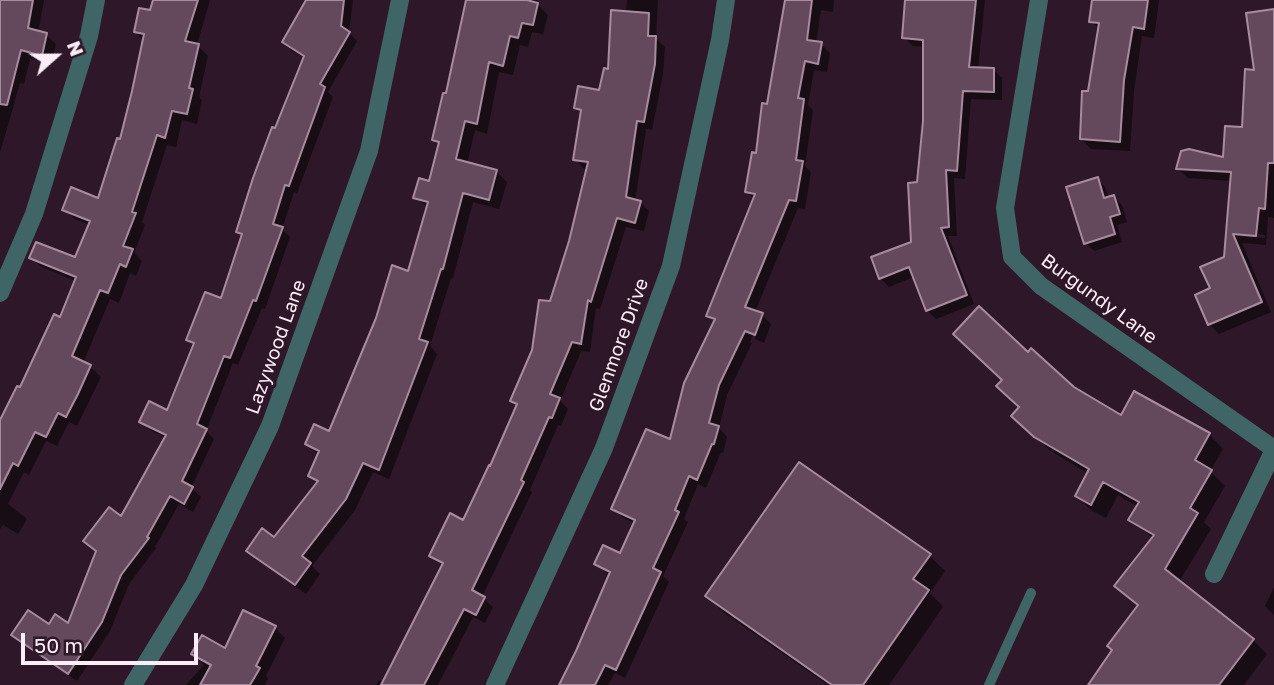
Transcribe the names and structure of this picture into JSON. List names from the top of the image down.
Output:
{
  "streets": {
    "street": ["Burgundy Lane", "Glenmore Drive", "Lazywood Lane"]
  },
  "scale_bar": "50 m",
  "north": "right"
}
